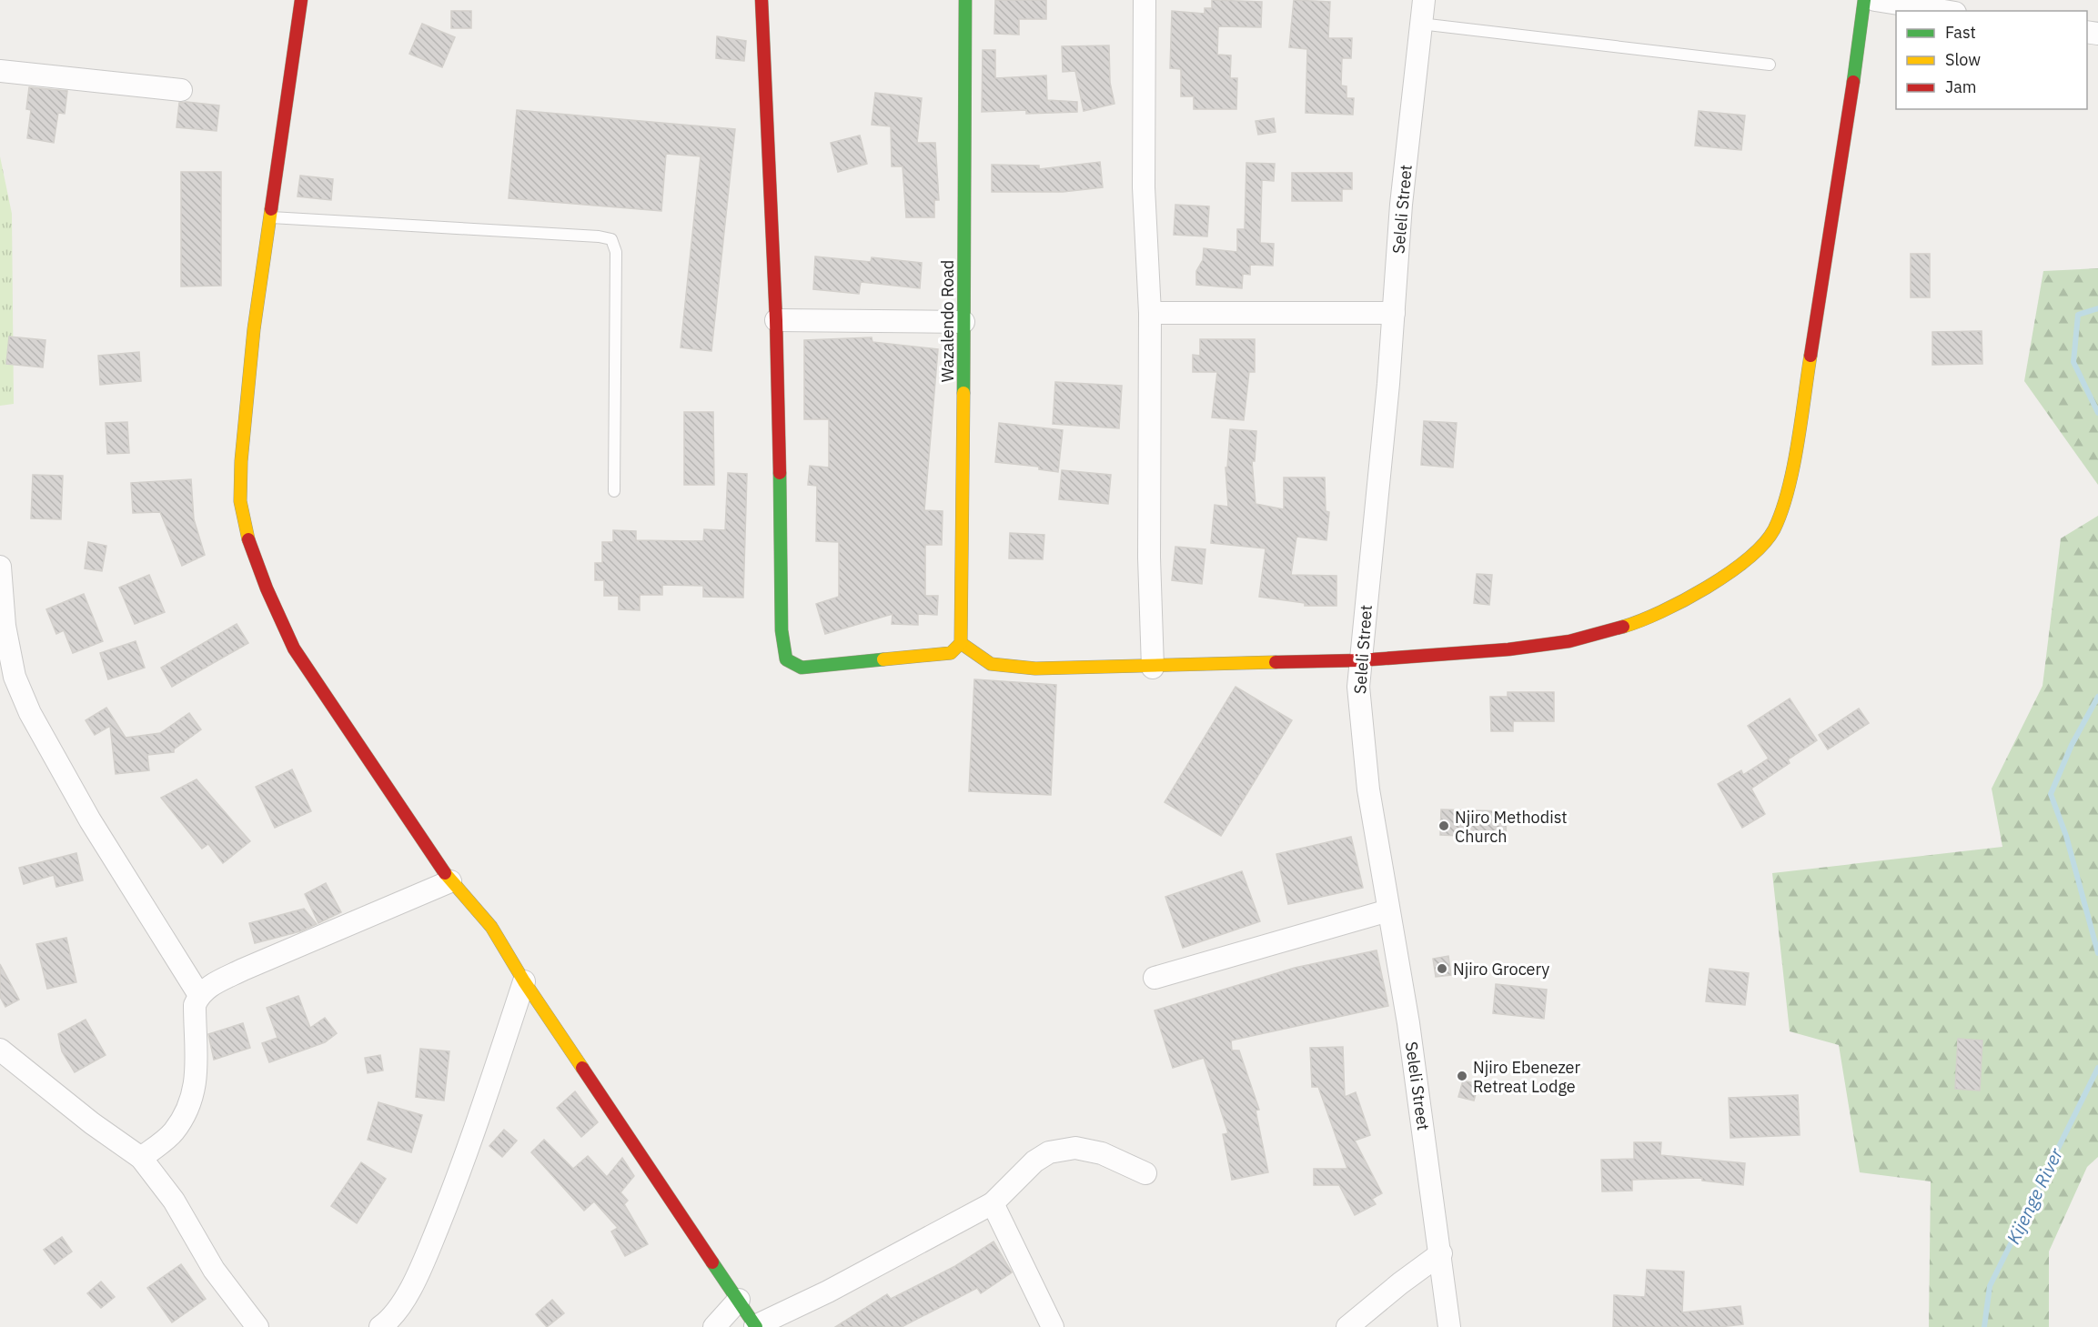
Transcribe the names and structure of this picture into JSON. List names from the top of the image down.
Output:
{
  "streets": {
    "street": ["Seleli Street", "Wazalendo Road"]
  },
  "water": ["Kijenge River"],
  "places": ["Njiro Methodist Church", "Njiro Grocery", "Njiro Ebenezer Retreat Lodge"],
  "legend": ["Fast", "Slow", "Jam"]
}
